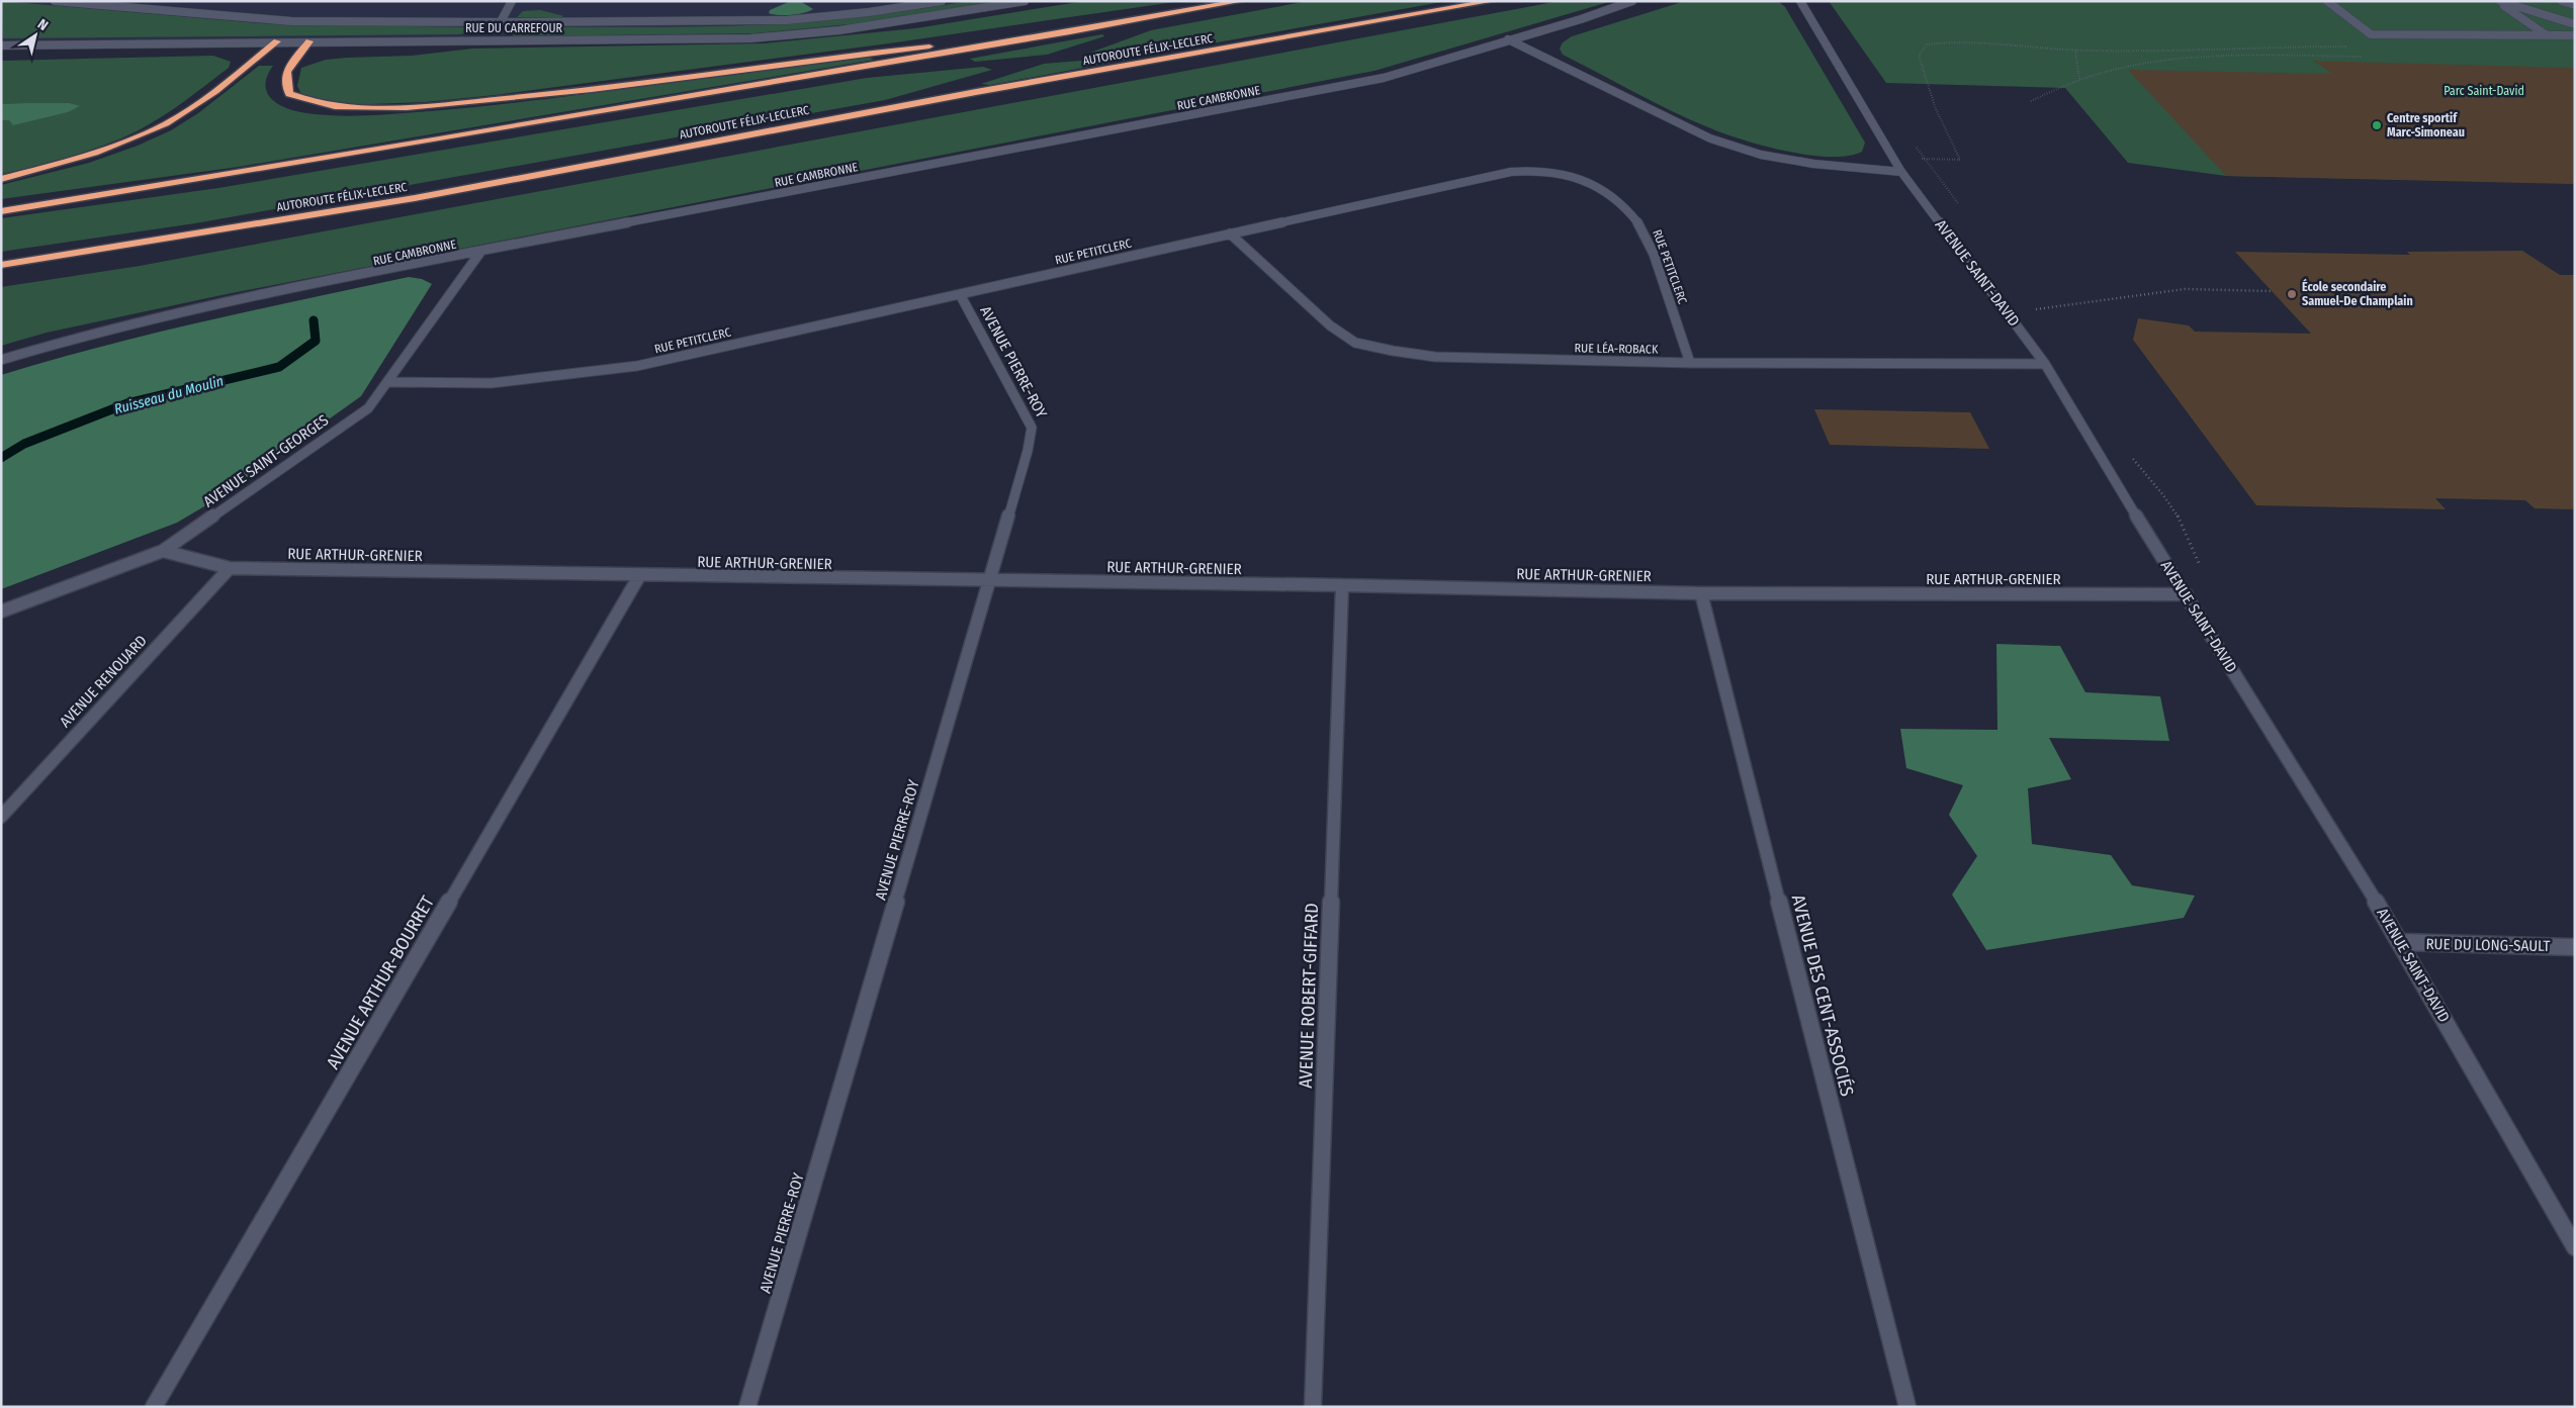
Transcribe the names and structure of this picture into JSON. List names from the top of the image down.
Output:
{
  "streets": {
    "highway": ["AUTOROUTE FÉLIX-LECLERC"],
    "street": [
      "RUE DU CARREFOUR",
      "RUE CAMBRONNE",
      "RUE PETITCLERC",
      "AVENUE SAINT-DAVID",
      "RUE LÉA-ROBACK",
      "AVENUE PIERRE-ROY",
      "AVENUE SAINT-GEORGES",
      "RUE ARTHUR-GRENIER",
      "AVENUE RENOUARD",
      "RUE DU LONG-SAULT",
      "AVENUE ARTHUR-BOURRET",
      "AVENUE ROBERT-GIFFARD",
      "AVENUE DES CENT-ASSOCIÉS"
    ]
  },
  "crossings": [
    ["RUE CAMBRONNE", "AVENUE SAINT-GEORGES"],
    ["RUE PETITCLERC", "RUE LÉA-ROBACK"],
    ["RUE PETITCLERC", "AVENUE PIERRE-ROY"],
    ["RUE PETITCLERC", "AVENUE SAINT-GEORGES"],
    ["AVENUE SAINT-DAVID", "RUE LÉA-ROBACK"],
    ["AVENUE SAINT-DAVID", "RUE ARTHUR-GRENIER"],
    ["AVENUE SAINT-DAVID", "RUE DU LONG-SAULT"],
    ["AVENUE PIERRE-ROY", "RUE ARTHUR-GRENIER"],
    ["AVENUE SAINT-GEORGES", "RUE ARTHUR-GRENIER"],
    ["RUE ARTHUR-GRENIER", "AVENUE RENOUARD"],
    ["RUE ARTHUR-GRENIER", "AVENUE ARTHUR-BOURRET"],
    ["RUE ARTHUR-GRENIER", "AVENUE ROBERT-GIFFARD"],
    ["RUE ARTHUR-GRENIER", "AVENUE DES CENT-ASSOCIÉS"]
  ],
  "water": ["Ruisseau du Moulin"],
  "parks": ["Parc Saint-David"],
  "places": ["Centre sportif Marc-Simoneau", "École secondaire Samuel-De Champlain"],
  "north": "top right"
}
